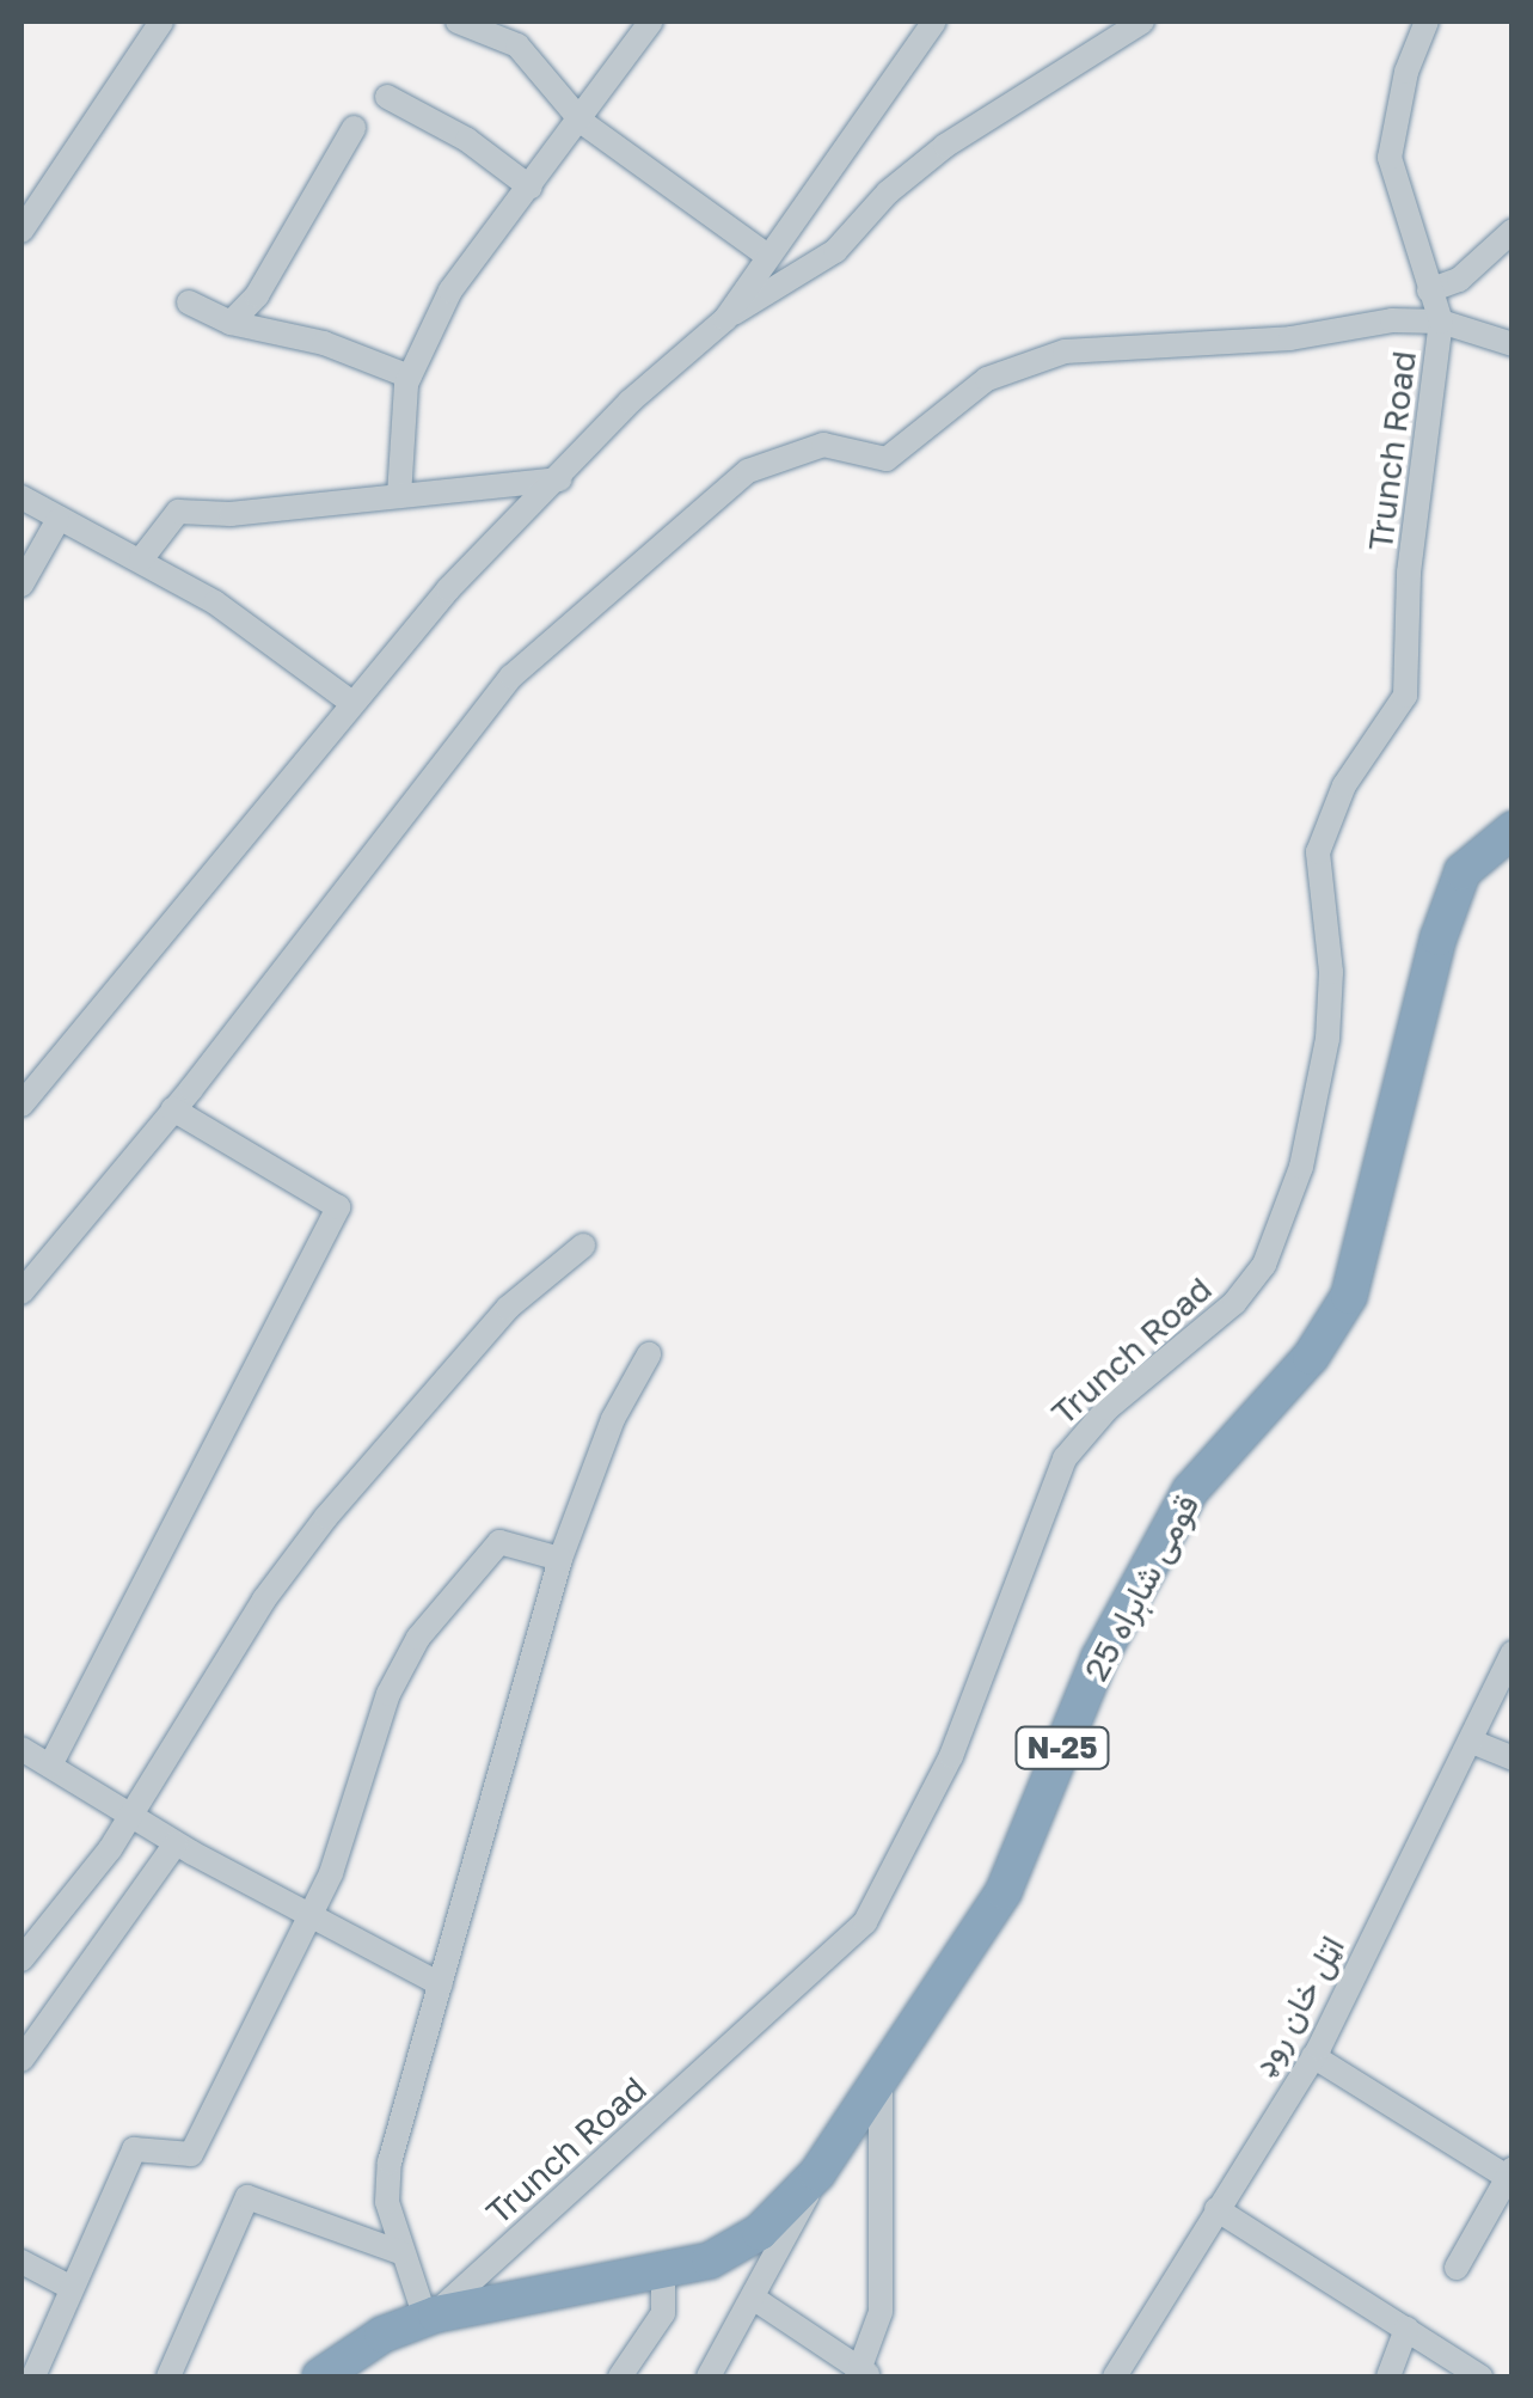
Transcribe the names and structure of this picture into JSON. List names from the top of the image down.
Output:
{
  "streets": {
    "highway": ["قومی شاہراہ 25", "N-25"],
    "street": ["Trunch Road", "اټل خان روډ"]
  },
  "crossings": [
    ["Trunch Road", "قومی شاہراہ 25"]
  ]
}
